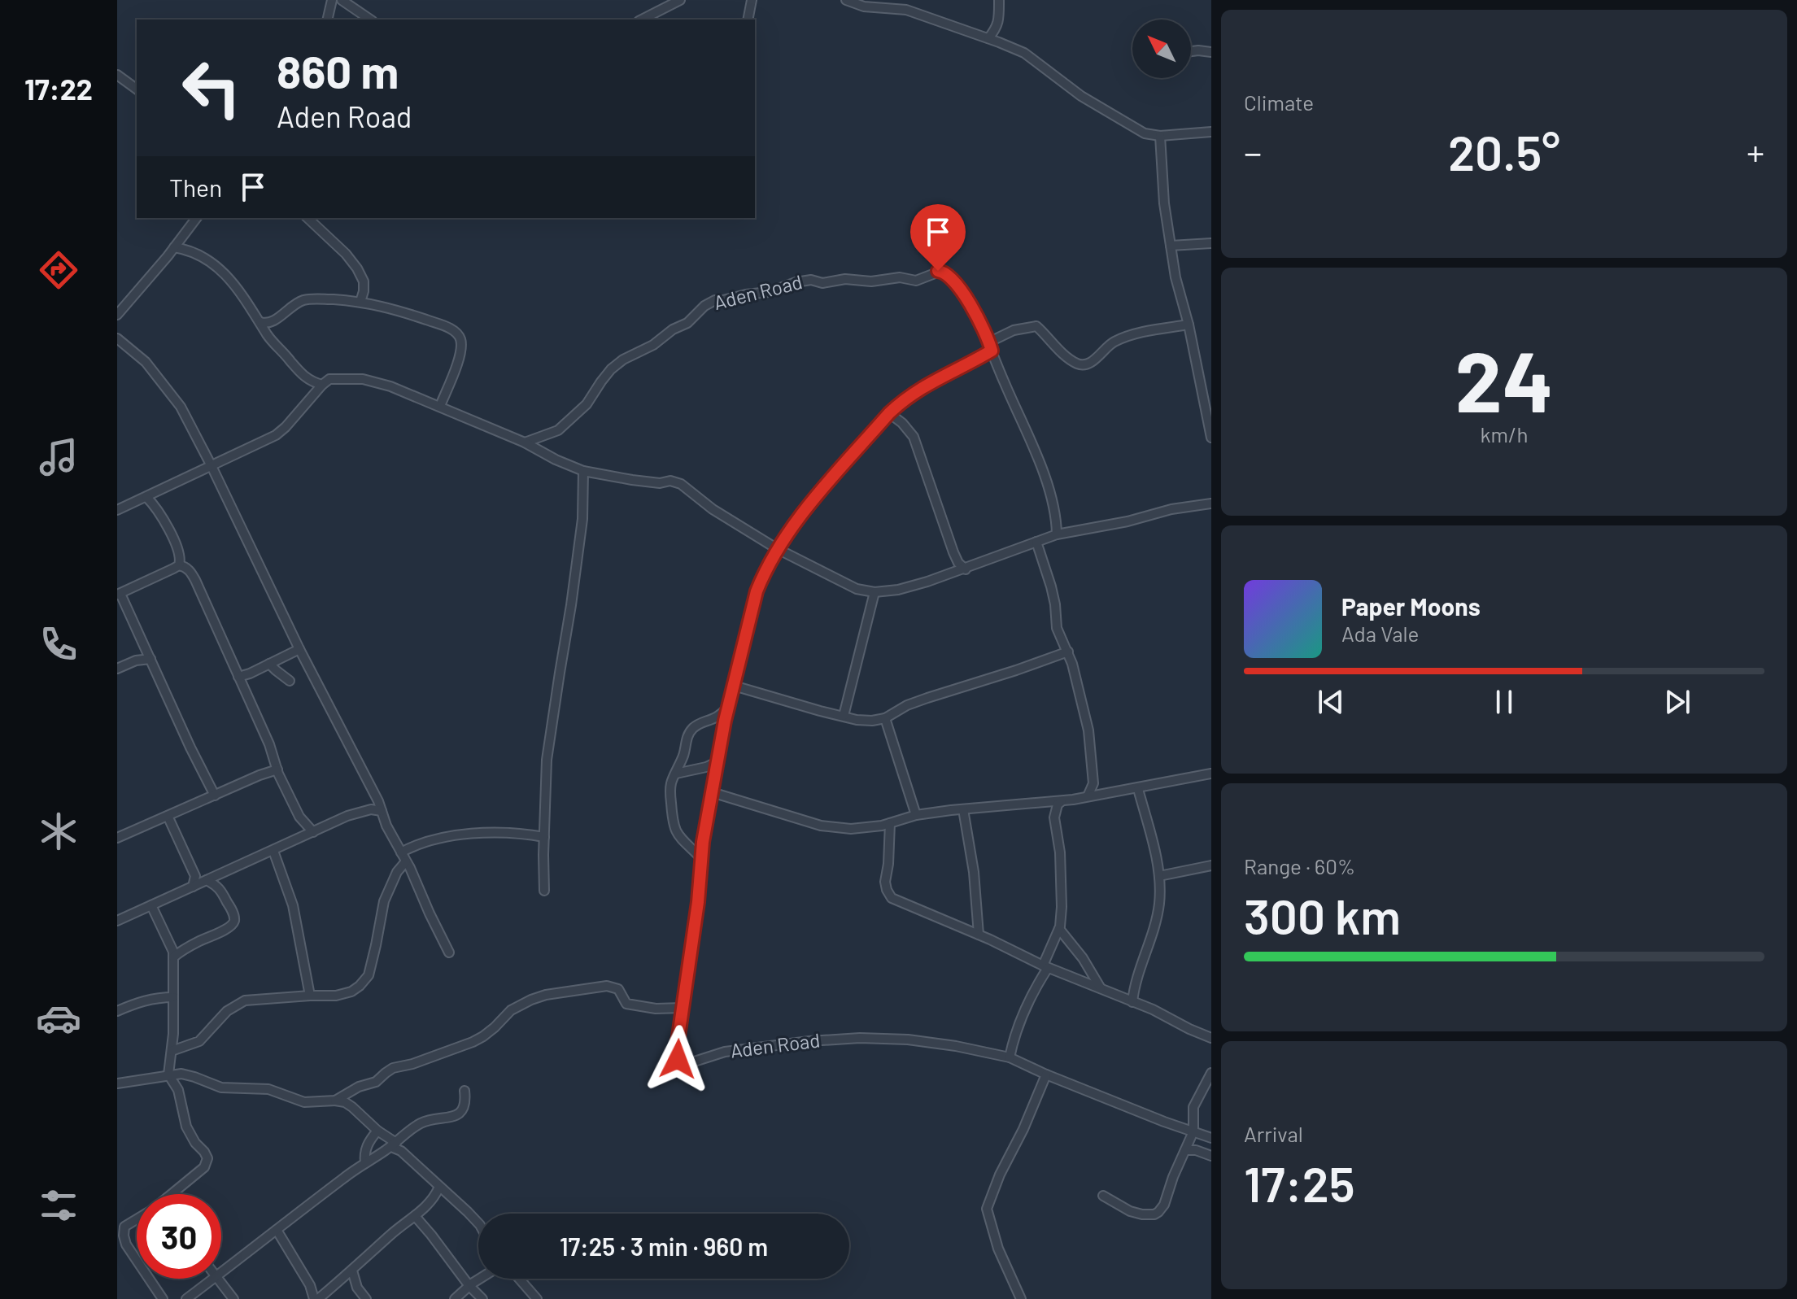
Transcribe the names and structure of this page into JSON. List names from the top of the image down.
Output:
{
  "streets": {
    "street": ["Aden Road"]
  },
  "north": "top left",
  "page": {
    "tabs": "17:22",
    "tile": [
      "Climate",
      ["24", "km/h"],
      ["Range · 60%", "300 km"],
      ["Arrival", "17:25"]
    ],
    "turn": ["860 m", "Aden Road"],
    "heat": ["−", "20.5°", "+"],
    "then": "Then",
    "song": ["Paper Moons", "Ada Vale"],
    "limit": "30",
    "trip": "17:25 · 3 min · 960 m"
  }
}
